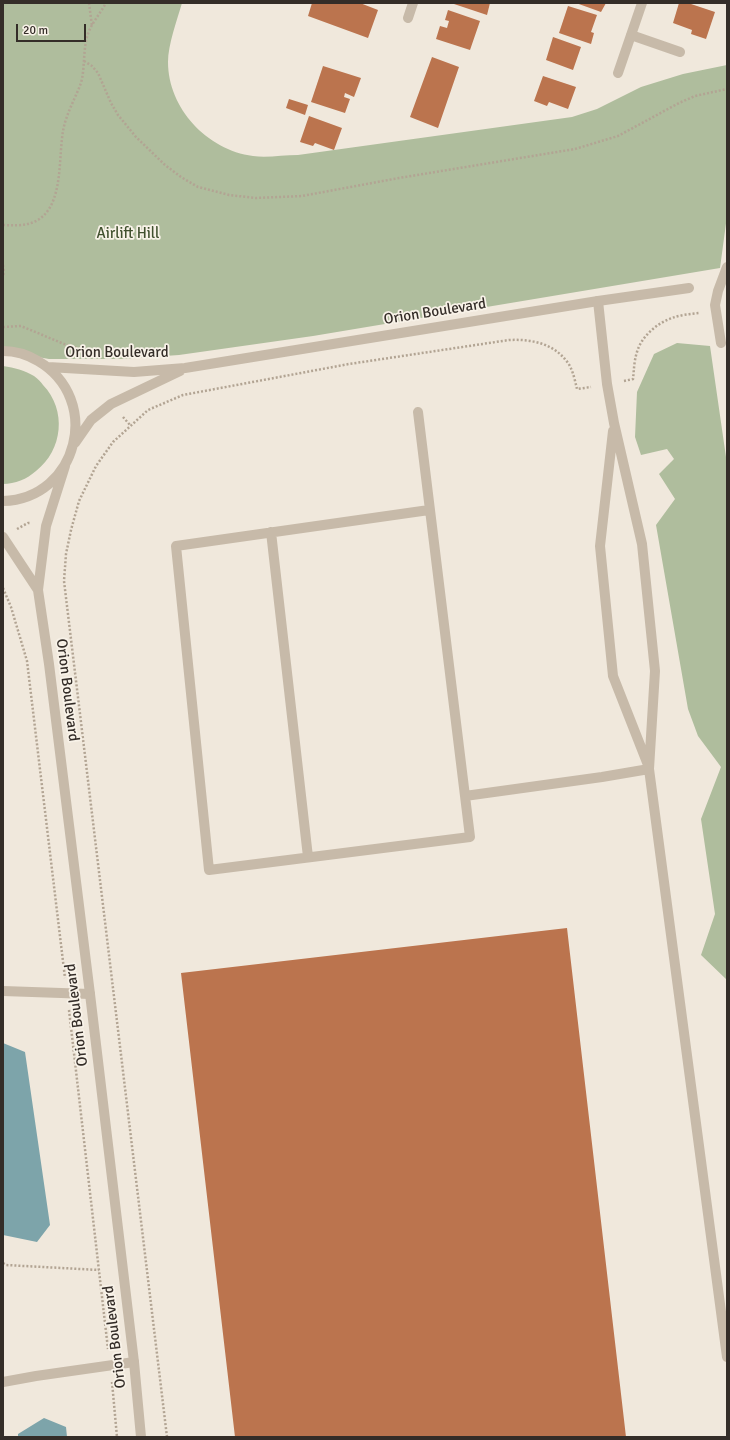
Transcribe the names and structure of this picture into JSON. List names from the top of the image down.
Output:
{
  "streets": {
    "street": ["Orion Boulevard"]
  },
  "parks": ["Airlift Hill"],
  "scale_bar": "20 m"
}
